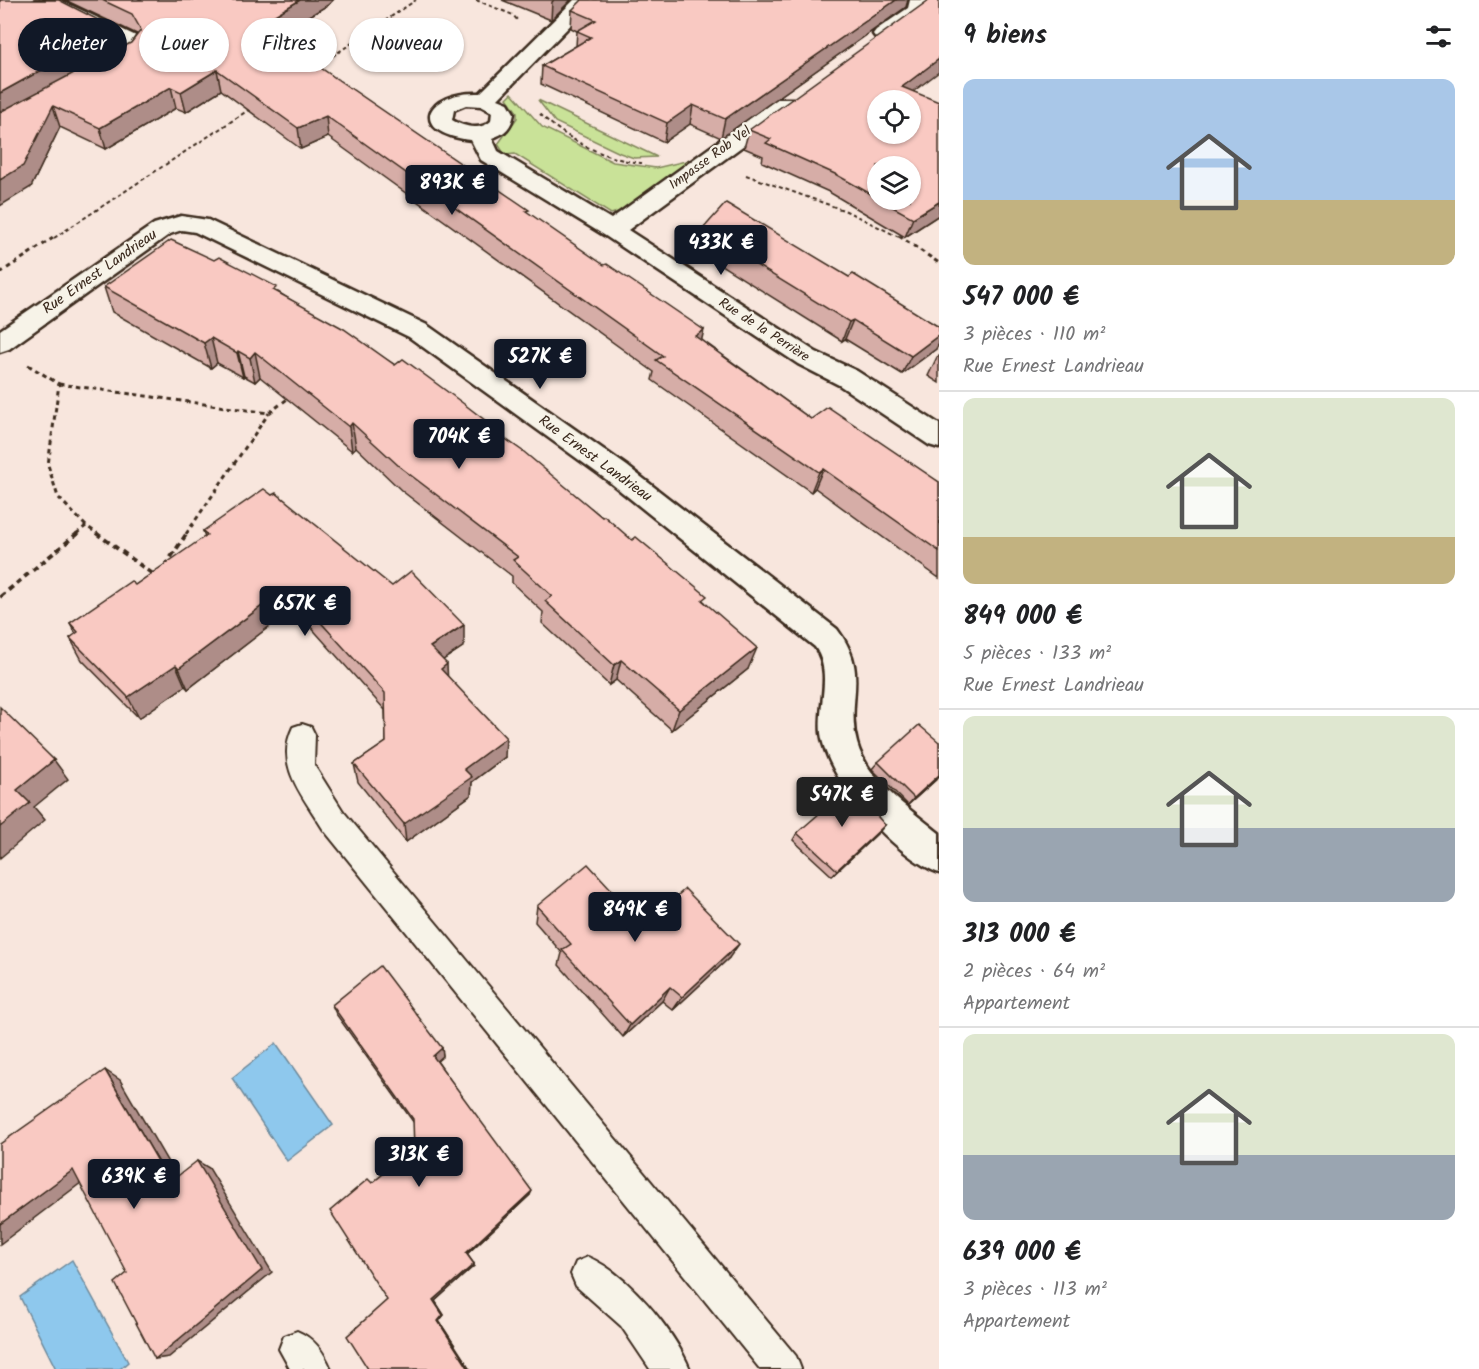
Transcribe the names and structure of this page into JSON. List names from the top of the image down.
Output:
{
  "streets": {
    "street": ["Impasse Rob Vel", "Rue Ernest Landrieau", "Rue de la Perrière"]
  },
  "crossings": [
    ["Impasse Rob Vel", "Rue de la Perrière"]
  ],
  "page": {
    "heading": "9 biens",
    "chip": [
      "Acheter",
      "Louer",
      "Filtres",
      "Nouveau"
    ],
    "list": [
      {
        "name": "547 000 €",
        "note": "3 pièces · 110 m² · Rue Ernest Landrieau"
      },
      {
        "name": "849 000 €",
        "note": "5 pièces · 133 m² · Rue Ernest Landrieau"
      },
      {
        "name": "313 000 €",
        "note": "2 pièces · 64 m² · Appartement"
      },
      {
        "name": "639 000 €",
        "note": "3 pièces · 113 m² · Appartement"
      }
    ],
    "price": [
      "893K €",
      "433K €",
      "527K €",
      "704K €",
      "657K €",
      "547K €",
      "849K €",
      "313K €",
      "639K €"
    ]
  }
}
